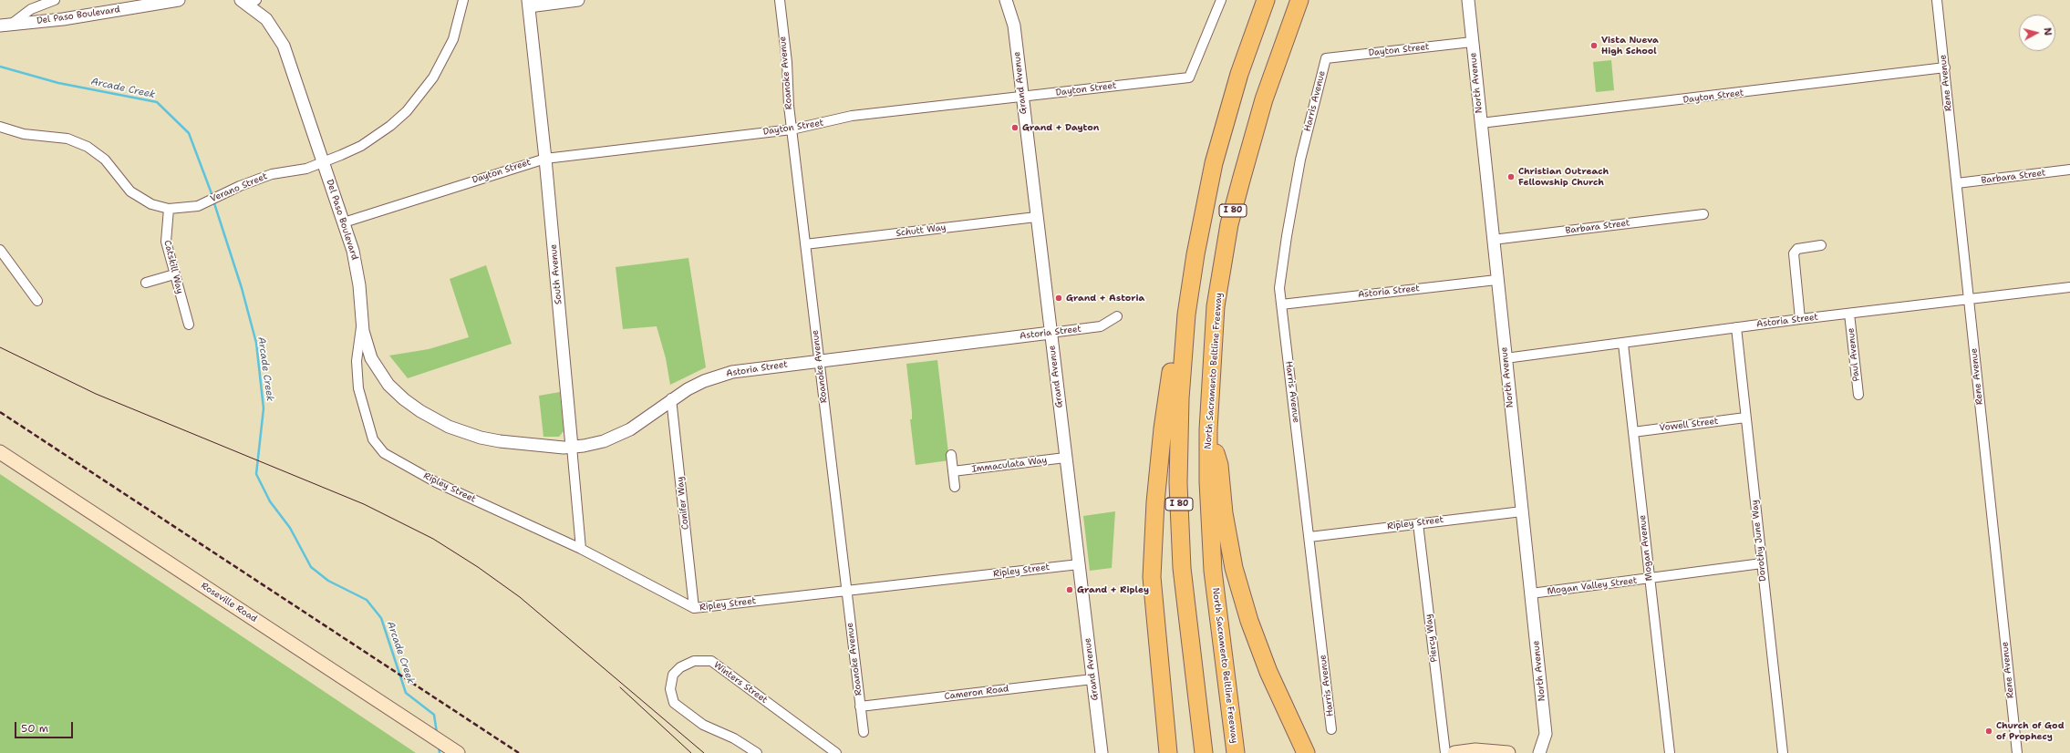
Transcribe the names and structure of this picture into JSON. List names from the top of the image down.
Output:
{
  "streets": {
    "highway": ["I 80", "North Sacramento Beltline Freeway"],
    "main road": ["Roseville Road"],
    "street": [
      "Del Paso Boulevard",
      "Dayton Street",
      "Roanoke Avenue",
      "Grand Avenue",
      "North Avenue",
      "Rene Avenue",
      "Harris Avenue",
      "Barbara Street",
      "Verano Street",
      "Schutt Way",
      "Catskill Way",
      "South Avenue",
      "Astoria Street",
      "Paul Avenue",
      "Vowell Street",
      "Immaculata Way",
      "Ripley Street",
      "Conifer Way",
      "Dorothy June Way",
      "Mogan Avenue",
      "Mogan Valley Street",
      "Piercy Way",
      "Winters Street",
      "Cameron Road"
    ]
  },
  "crossings": [
    ["Del Paso Boulevard", "Dayton Street"],
    ["Del Paso Boulevard", "Verano Street"],
    ["Del Paso Boulevard", "Astoria Street"],
    ["Del Paso Boulevard", "Ripley Street"],
    ["Dayton Street", "Roanoke Avenue"],
    ["Dayton Street", "Grand Avenue"],
    ["Dayton Street", "North Avenue"],
    ["Dayton Street", "Rene Avenue"],
    ["Dayton Street", "Harris Avenue"],
    ["Dayton Street", "South Avenue"],
    ["Roanoke Avenue", "Schutt Way"],
    ["Roanoke Avenue", "Astoria Street"],
    ["Roanoke Avenue", "Ripley Street"],
    ["Roanoke Avenue", "Cameron Road"],
    ["Grand Avenue", "Schutt Way"],
    ["Grand Avenue", "Astoria Street"],
    ["Grand Avenue", "Immaculata Way"],
    ["Grand Avenue", "Ripley Street"],
    ["Grand Avenue", "Cameron Road"],
    ["North Avenue", "Barbara Street"],
    ["North Avenue", "Astoria Street"],
    ["North Avenue", "Ripley Street"],
    ["North Avenue", "Mogan Valley Street"],
    ["Rene Avenue", "Barbara Street"],
    ["Rene Avenue", "Astoria Street"],
    ["Harris Avenue", "Astoria Street"],
    ["Harris Avenue", "Ripley Street"],
    ["Verano Street", "Catskill Way"],
    ["South Avenue", "Astoria Street"],
    ["South Avenue", "Ripley Street"],
    ["Astoria Street", "Paul Avenue"],
    ["Astoria Street", "Conifer Way"],
    ["Astoria Street", "Dorothy June Way"],
    ["Astoria Street", "Mogan Avenue"],
    ["Vowell Street", "Dorothy June Way"],
    ["Vowell Street", "Mogan Avenue"],
    ["Ripley Street", "Conifer Way"],
    ["Ripley Street", "Piercy Way"],
    ["Dorothy June Way", "Mogan Valley Street"],
    ["Mogan Avenue", "Mogan Valley Street"]
  ],
  "water": ["Arcade Creek"],
  "places": [
    "Vista Nueva High School",
    "Grand + Dayton",
    "Christian Outreach Fellowship Church",
    "Grand + Astoria",
    "Grand + Ripley",
    "Church of God of Prophecy"
  ],
  "scale_bar": "50 m",
  "north": "right"
}
